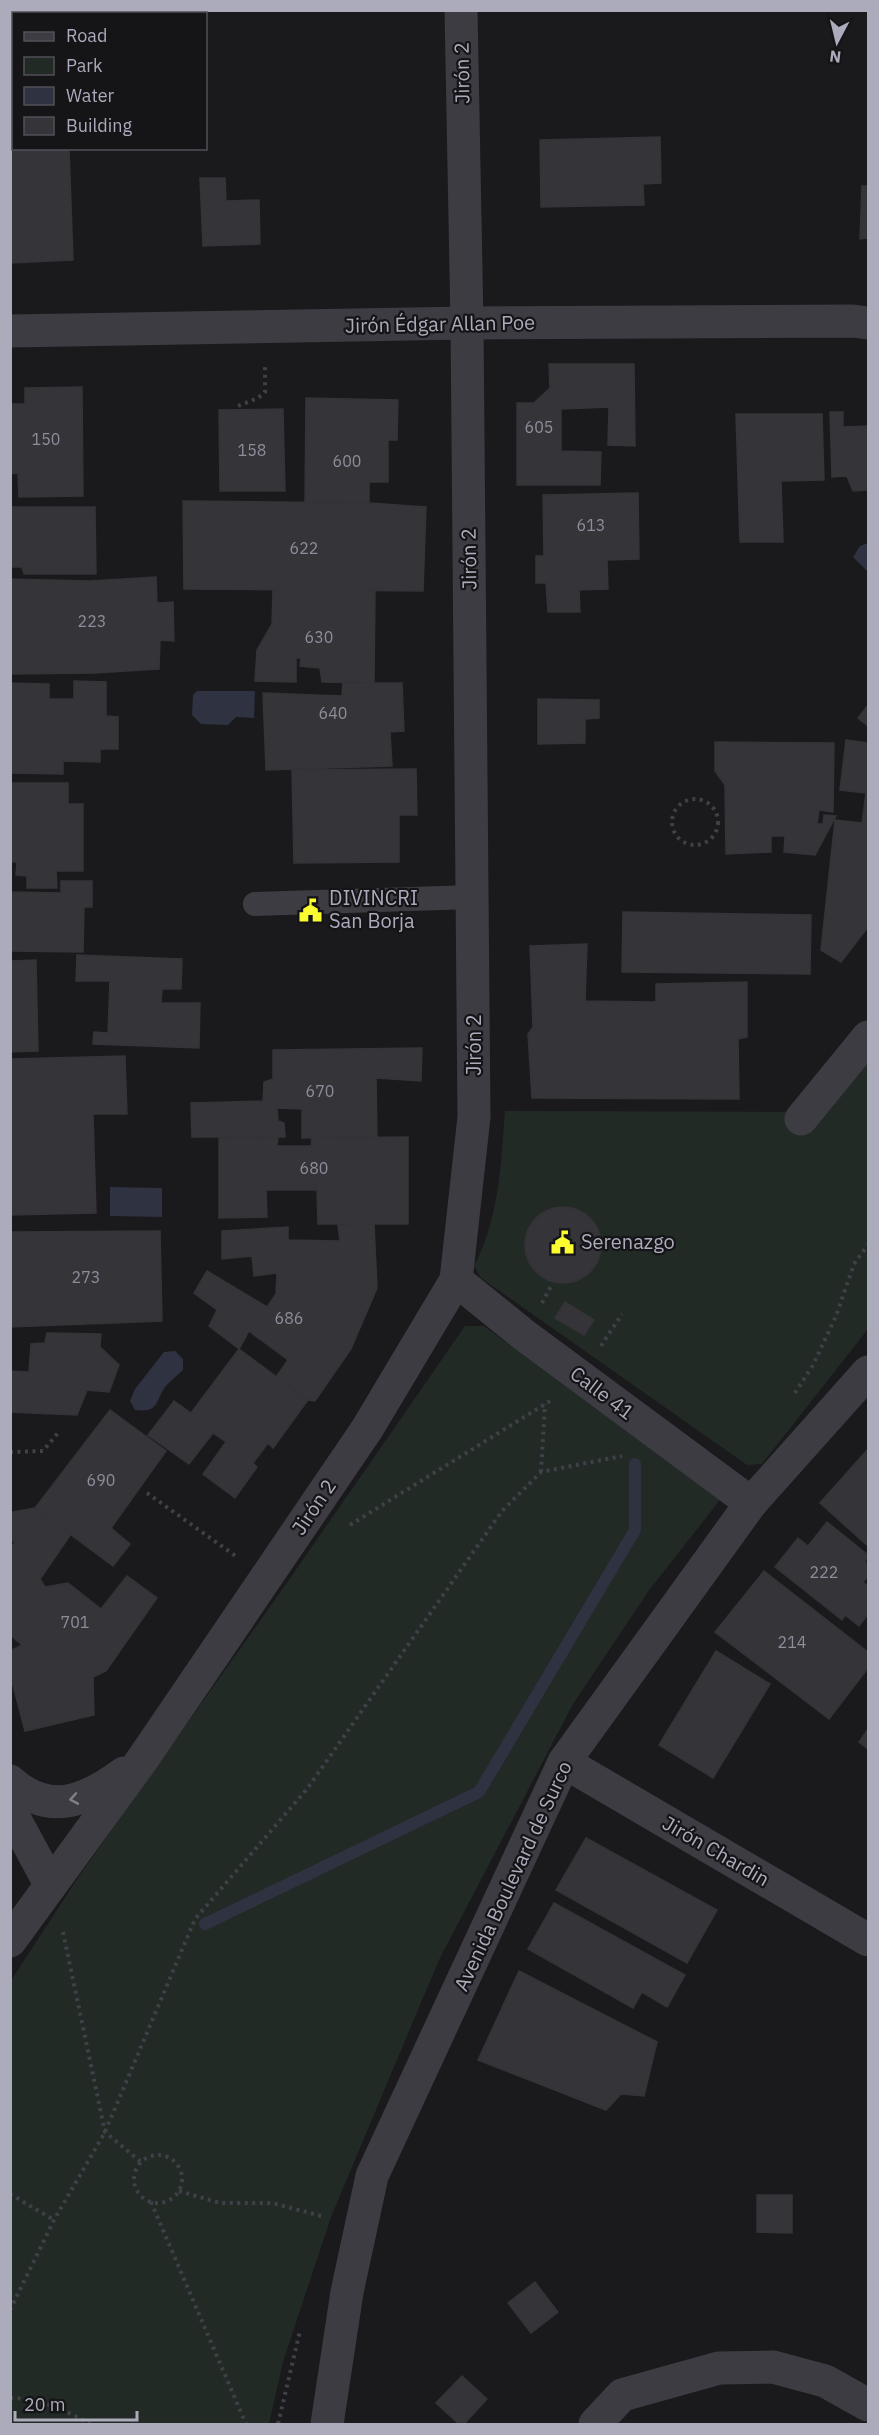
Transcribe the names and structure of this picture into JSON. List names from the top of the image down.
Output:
{
  "streets": {
    "street": [
      "Jirón 2",
      "Jirón Édgar Allan Poe",
      "Calle 41",
      "Jirón Chardin",
      "Avenida Boulevard de Surco"
    ]
  },
  "crossings": [
    ["Jirón 2", "Jirón Édgar Allan Poe"],
    ["Jirón 2", "Calle 41"],
    ["Calle 41", "Avenida Boulevard de Surco"],
    ["Jirón Chardin", "Avenida Boulevard de Surco"]
  ],
  "places": {
    "public building": ["DIVINCRI San Borja", "Serenazgo"]
  },
  "house_numbers": [
    "605",
    "150",
    "158",
    "600",
    "613",
    "622",
    "223",
    "630",
    "640",
    "670",
    "680",
    "273",
    "686",
    "690",
    "222",
    "701",
    "214"
  ],
  "legend": [
    "Road",
    "Park",
    "Water",
    "Building"
  ],
  "scale_bar": "20 m",
  "north": "bottom"
}
